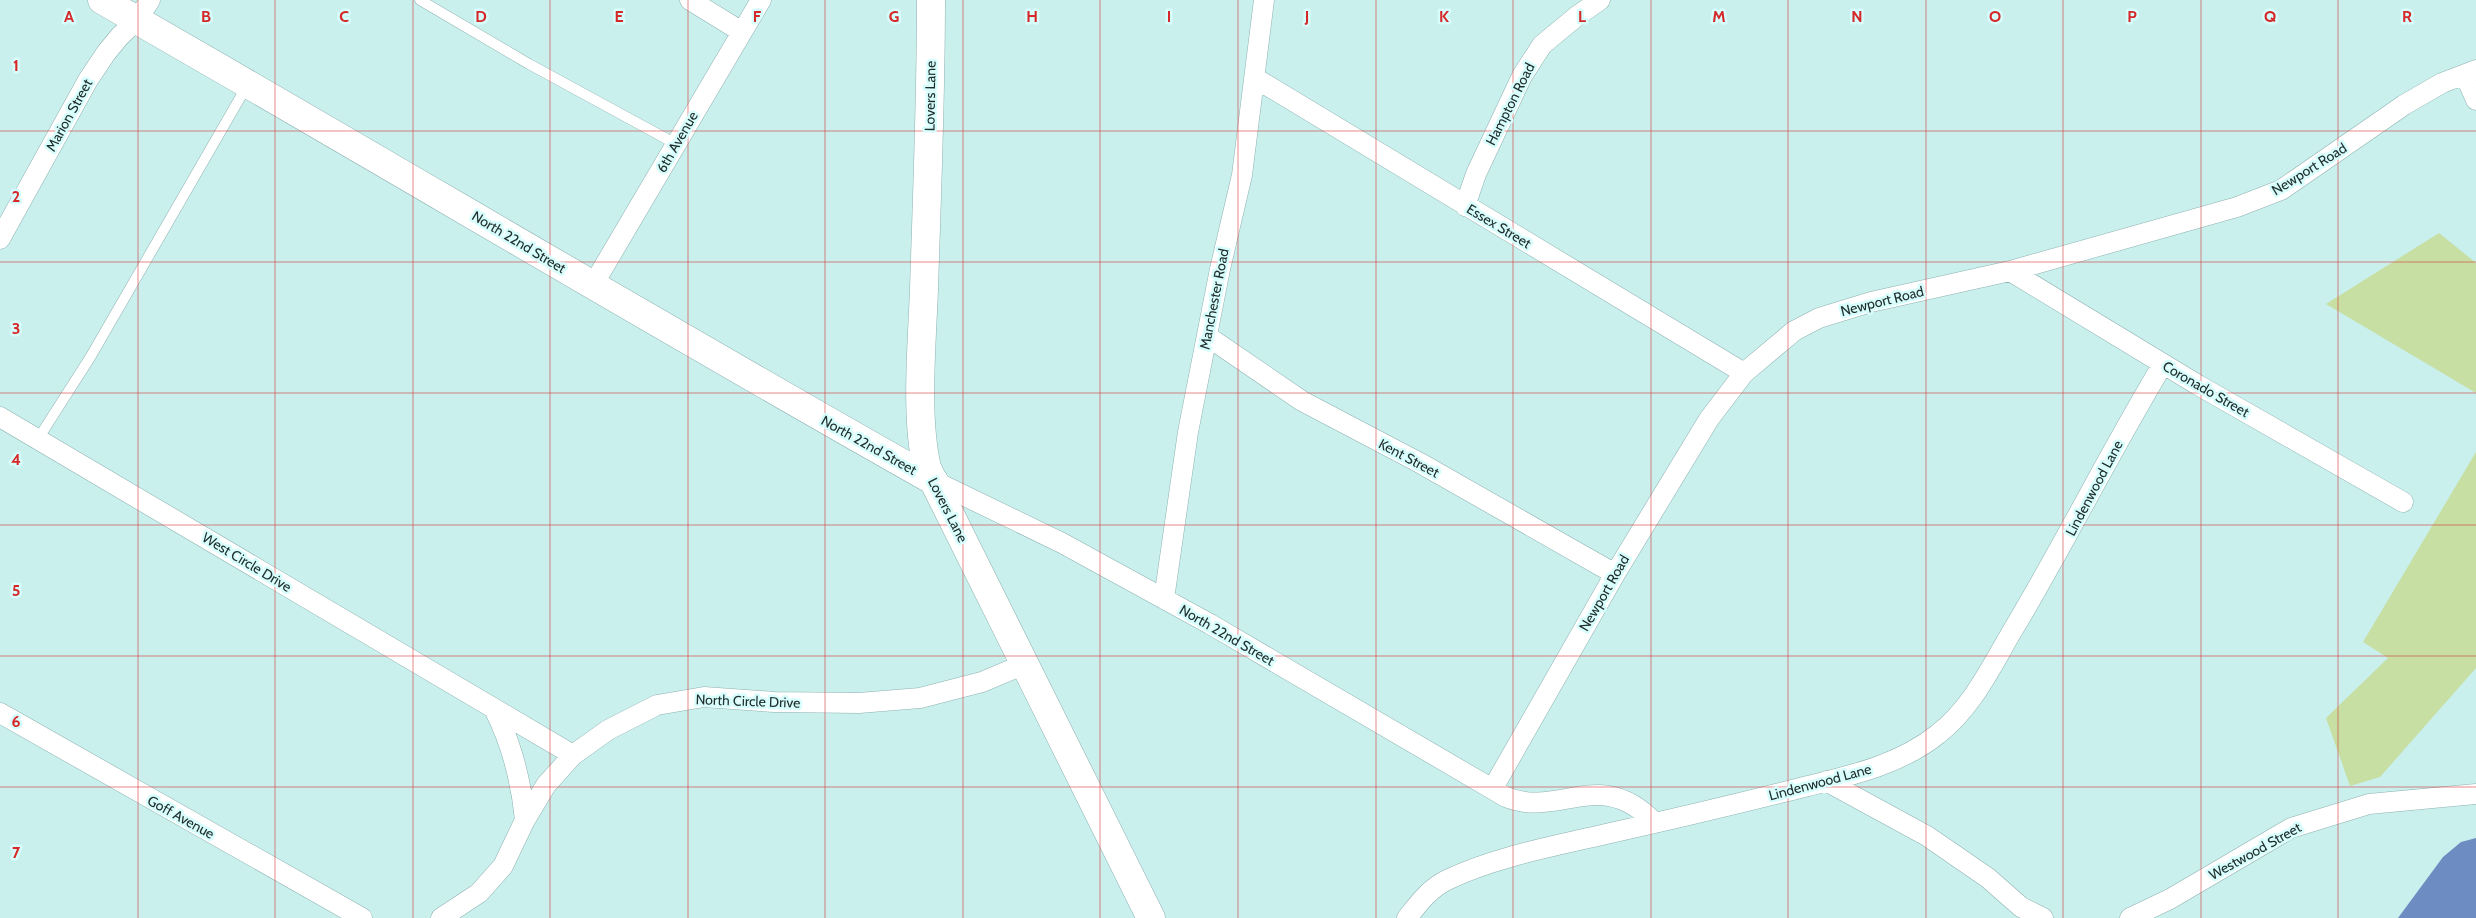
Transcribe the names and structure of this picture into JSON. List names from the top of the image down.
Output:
{
  "streets": {
    "street": [
      "Lovers Lane",
      "Hampton Road",
      "Marion Street",
      "6th Avenue",
      "Newport Road",
      "Essex Street",
      "North 22nd Street",
      "Manchester Road",
      "Coronado Street",
      "Kent Street",
      "Lindenwood Lane",
      "West Circle Drive",
      "North Circle Drive",
      "Goff Avenue",
      "Westwood Street"
    ]
  },
  "crossings": [
    ["Lovers Lane", "North 22nd Street"],
    ["Lovers Lane", "North Circle Drive"],
    ["Hampton Road", "Essex Street"],
    ["Marion Street", "North 22nd Street"],
    ["6th Avenue", "North 22nd Street"],
    ["Newport Road", "Essex Street"],
    ["Newport Road", "North 22nd Street"],
    ["Newport Road", "Coronado Street"],
    ["Newport Road", "Kent Street"],
    ["Essex Street", "Manchester Road"],
    ["North 22nd Street", "Manchester Road"],
    ["North 22nd Street", "Lindenwood Lane"],
    ["Manchester Road", "Kent Street"],
    ["Coronado Street", "Lindenwood Lane"],
    ["West Circle Drive", "North Circle Drive"]
  ],
  "grid": {
    "columns": [
      "A",
      "B",
      "C",
      "D",
      "E",
      "F",
      "G",
      "H",
      "I",
      "J",
      "K",
      "L",
      "M",
      "N",
      "O",
      "P",
      "Q",
      "R"
    ],
    "rows": [
      "1",
      "2",
      "3",
      "4",
      "5",
      "6",
      "7"
    ]
  }
}
